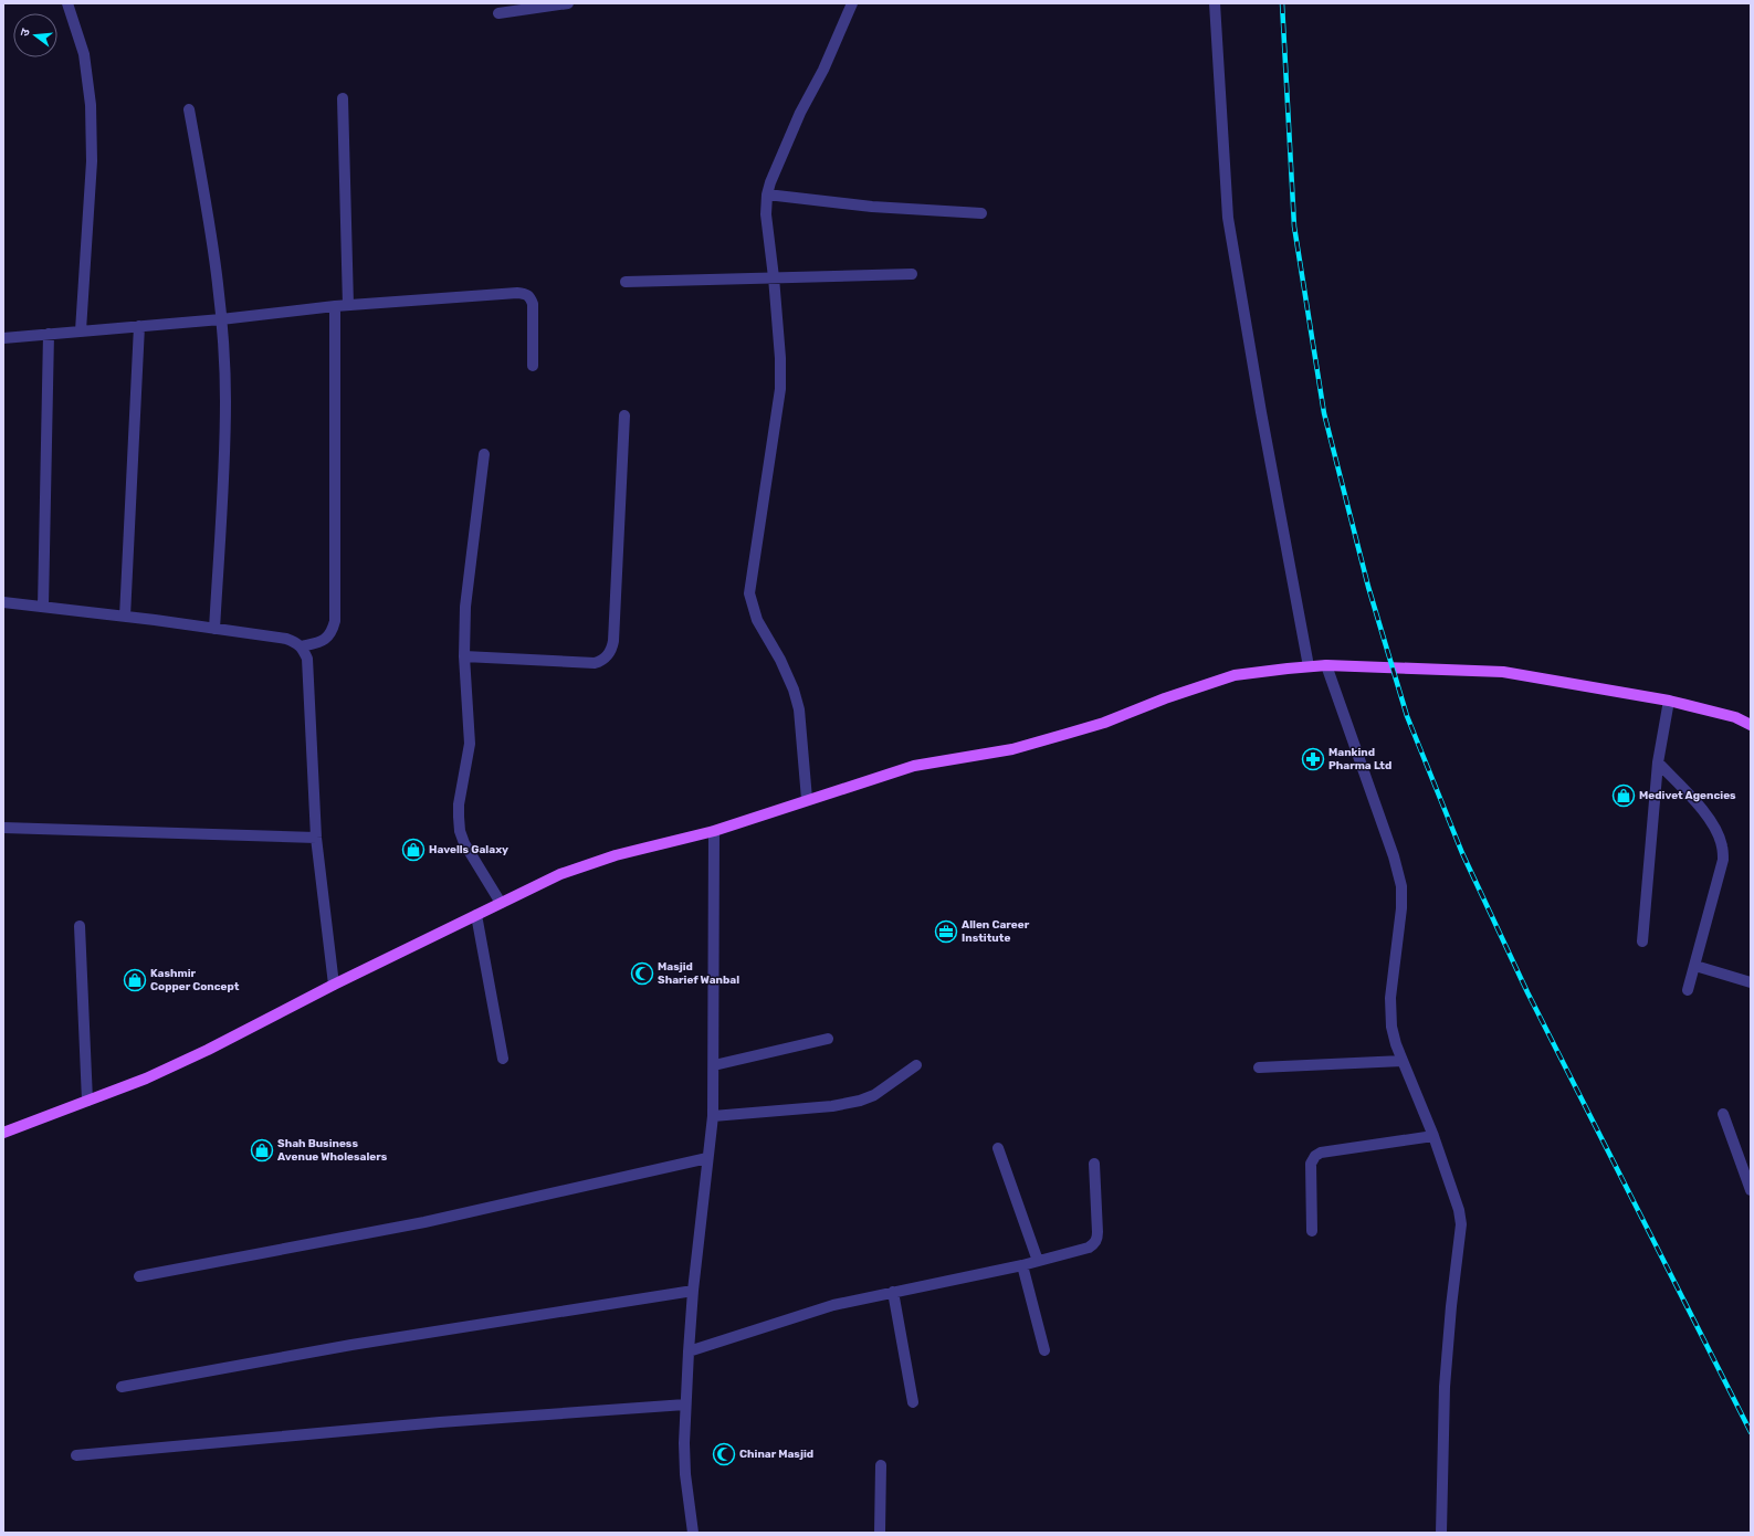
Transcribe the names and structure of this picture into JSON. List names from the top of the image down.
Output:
{
  "places": {
    "pharmacy": ["Mankind Pharma Ltd"],
    "shop": [
      "Medivet Agencies",
      "Havells Galaxy",
      "Kashmir Copper Concept",
      "Shah Business Avenue Wholesalers"
    ],
    "office": ["Allen Career Institute"],
    "mosque": ["Masjid Sharief Wanbal", "Chinar Masjid"]
  },
  "north": "left"
}
